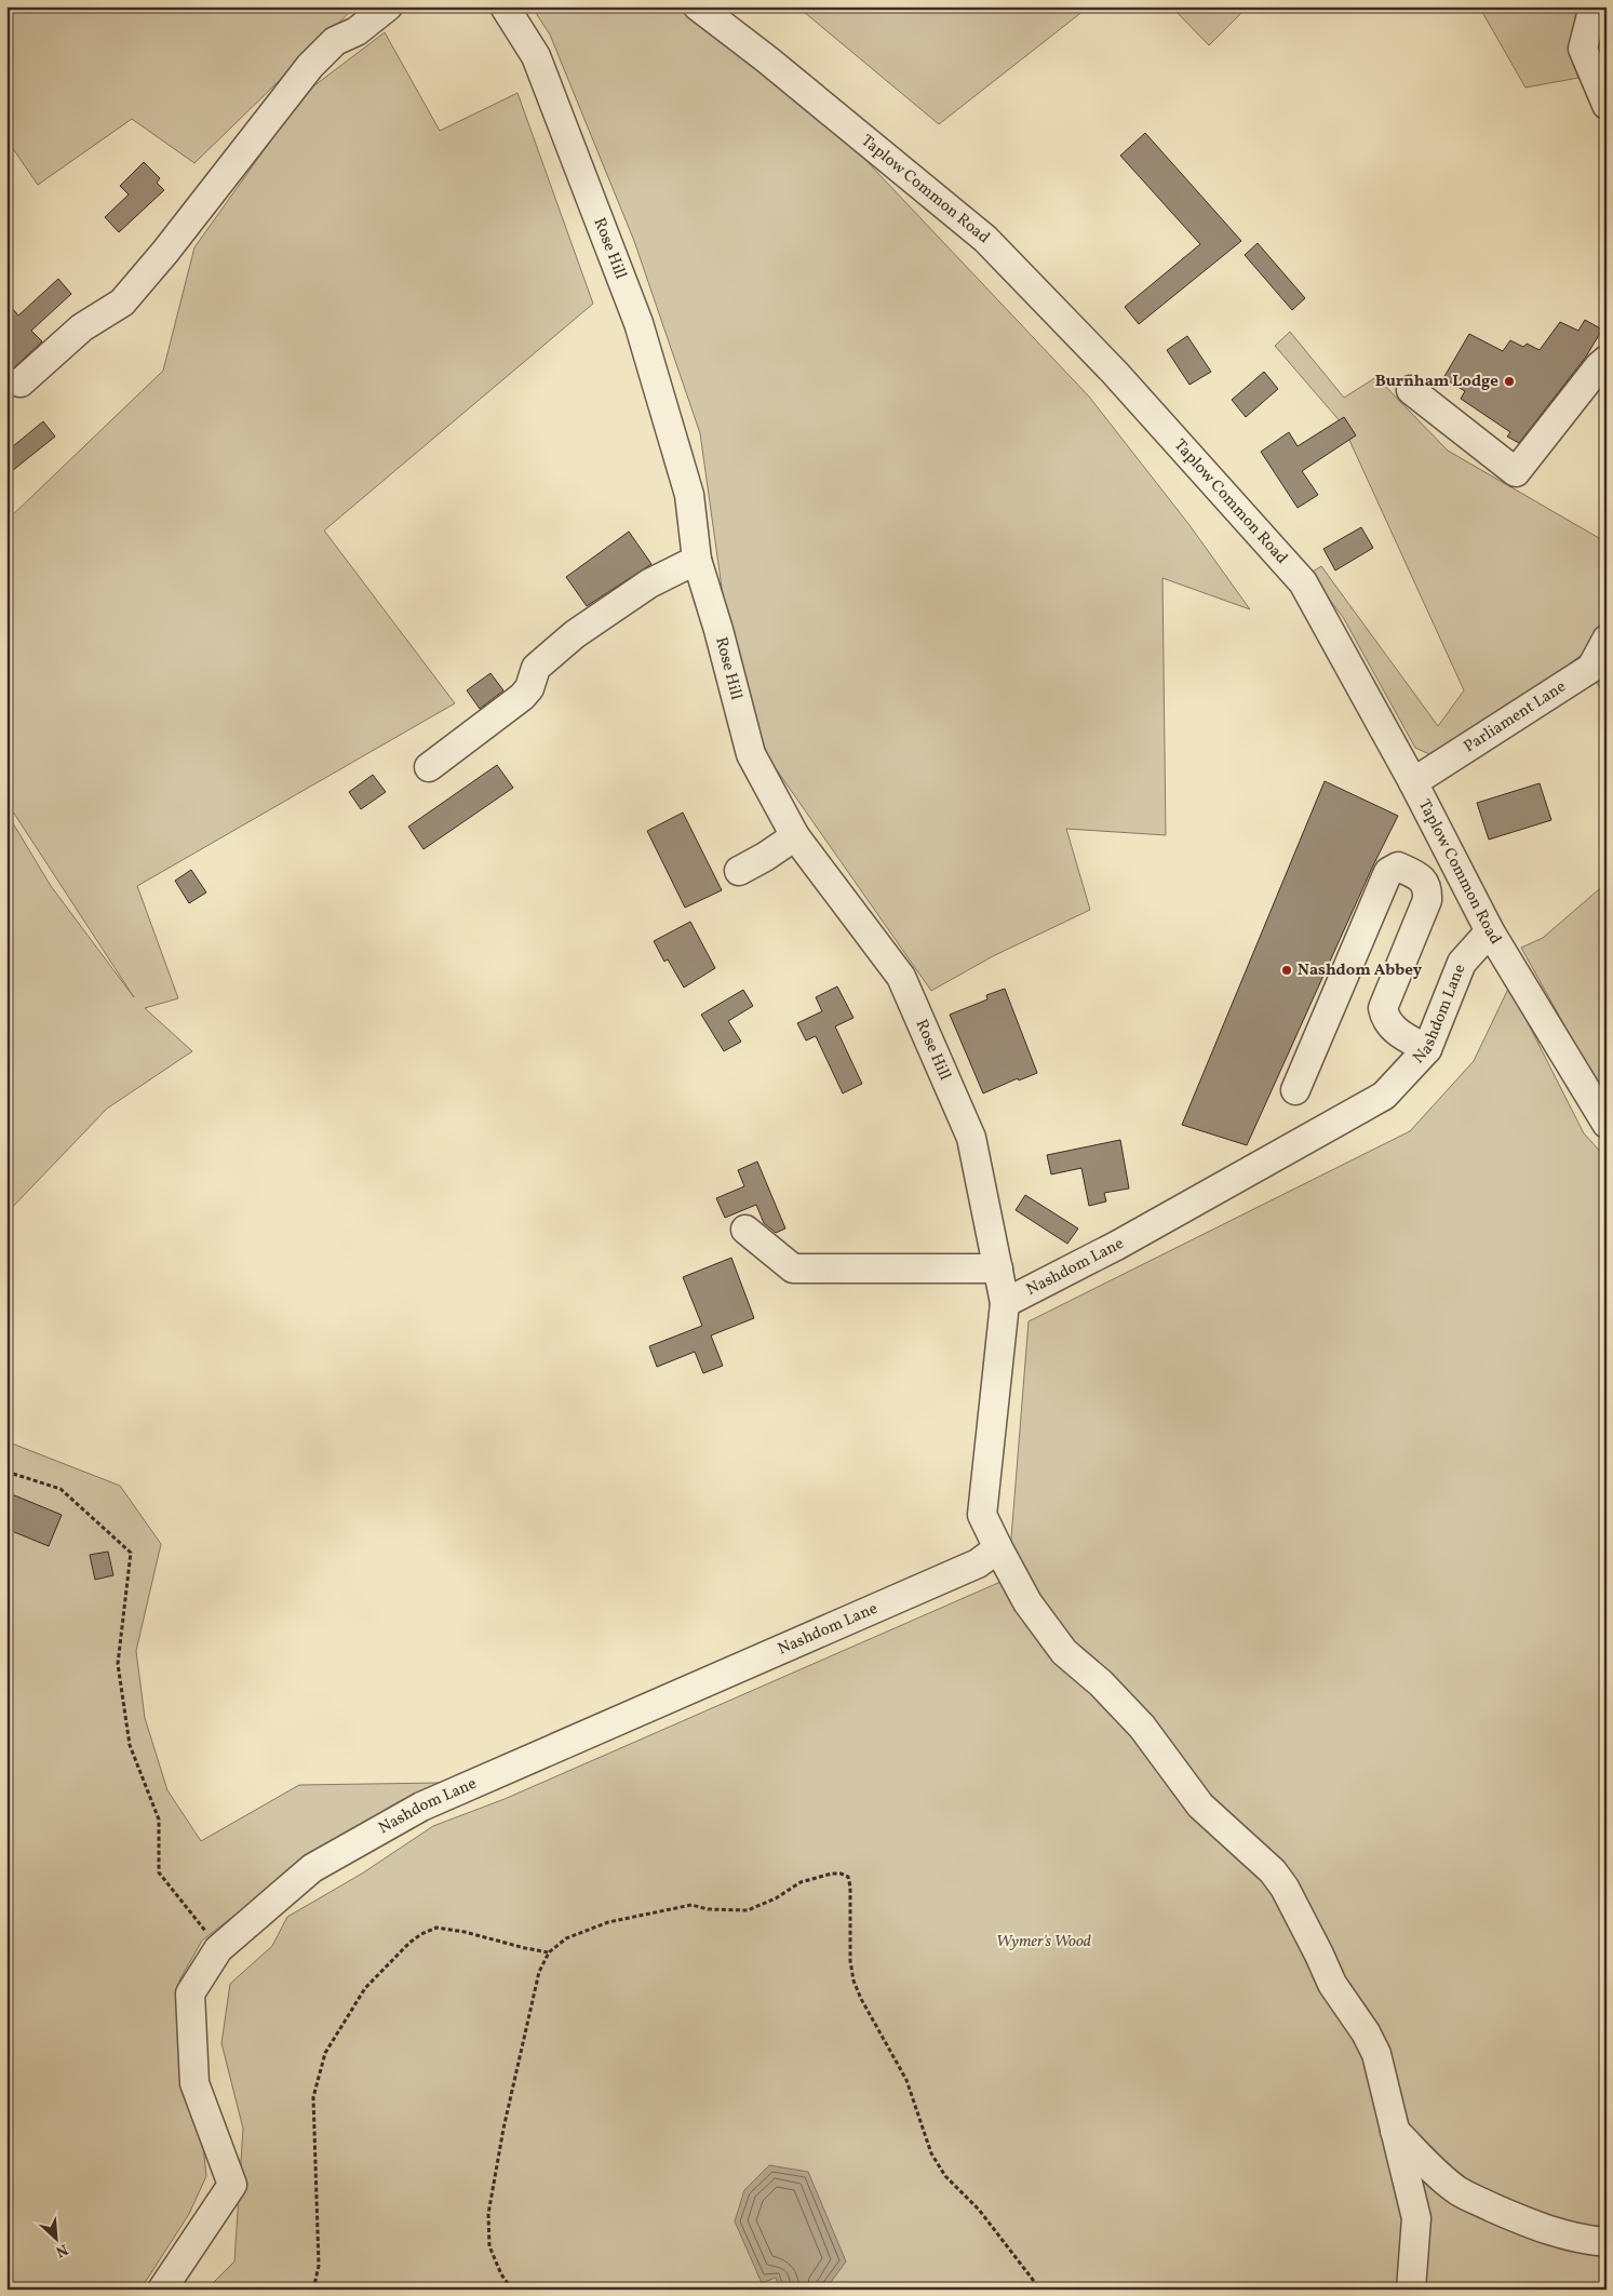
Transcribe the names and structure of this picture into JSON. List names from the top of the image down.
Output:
{
  "streets": {
    "street": [
      "Taplow Common Road",
      "Rose Hill",
      "Parliament Lane",
      "Nashdom Lane"
    ]
  },
  "crossings": [
    ["Taplow Common Road", "Parliament Lane"],
    ["Taplow Common Road", "Nashdom Lane"],
    ["Rose Hill", "Nashdom Lane"]
  ],
  "parks": ["Wymer's Wood"],
  "places": ["Burnham Lodge", "Nashdom Abbey"],
  "north": "bottom right"
}
